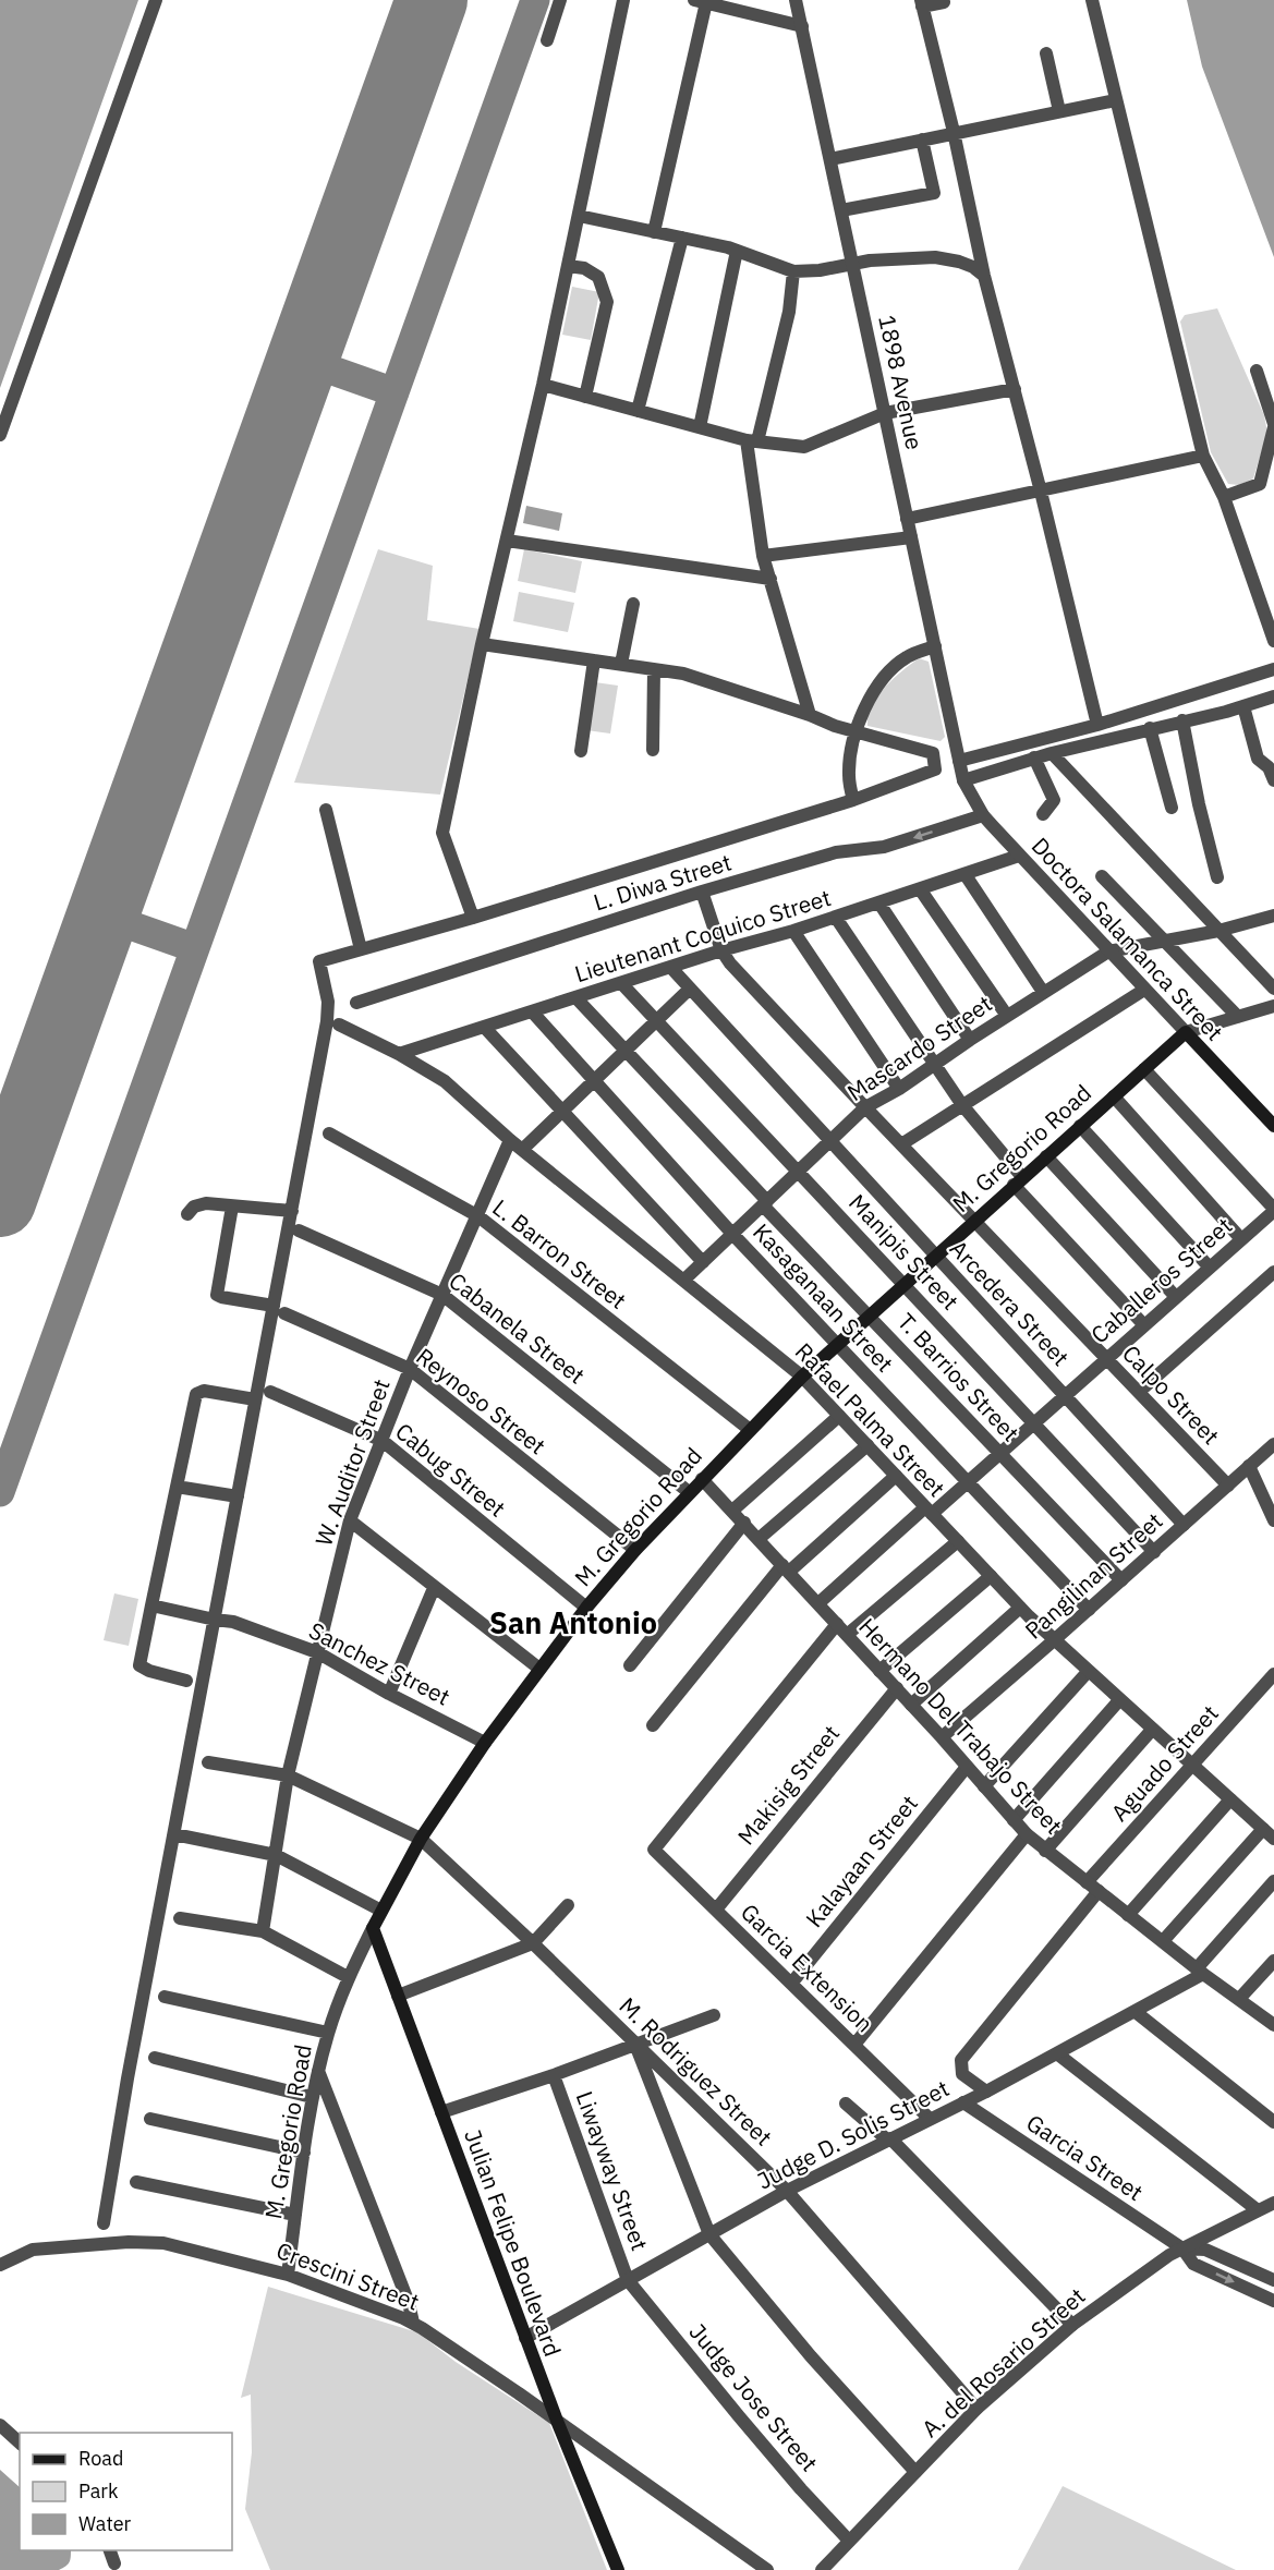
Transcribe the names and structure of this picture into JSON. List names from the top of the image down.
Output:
{
  "streets": {
    "main road": ["Doctora Salamanca Street", "M. Gregorio Road", "Julian Felipe Boulevard"],
    "street": [
      "1898 Avenue",
      "L. Diwa Street",
      "Lieutenant Coquico Street",
      "Mascardo Street",
      "Manipis Street",
      "L. Barron Street",
      "Caballeros Street",
      "Kasaganaan Street",
      "Arcedera Street",
      "Cabanela Street",
      "T. Barrios Street",
      "Calpo Street",
      "Reynoso Street",
      "Rafael Palma Street",
      "W. Auditor Street",
      "Cabug Street",
      "Pangilinan Street",
      "Sanchez Street",
      "Hermano Del Trabajo Street",
      "Aguado Street",
      "Makisig Street",
      "Kalayaan Street",
      "Garcia Extension",
      "M. Rodriguez Street",
      "Judge D. Solis Street",
      "Garcia Street",
      "Liwayway Street",
      "Crescini Street",
      "A. del Rosario Street",
      "Judge Jose Street"
    ]
  },
  "crossings": [
    ["1898 Avenue", "Doctora Salamanca Street"],
    ["L. Diwa Street", "Doctora Salamanca Street"],
    ["Lieutenant Coquico Street", "Doctora Salamanca Street"],
    ["Lieutenant Coquico Street", "Manipis Street"],
    ["Lieutenant Coquico Street", "Kasaganaan Street"],
    ["Lieutenant Coquico Street", "Arcedera Street"],
    ["Lieutenant Coquico Street", "T. Barrios Street"],
    ["Lieutenant Coquico Street", "Calpo Street"],
    ["Lieutenant Coquico Street", "Rafael Palma Street"],
    ["Doctora Salamanca Street", "Mascardo Street"],
    ["Doctora Salamanca Street", "M. Gregorio Road"],
    ["Mascardo Street", "Manipis Street"],
    ["Mascardo Street", "Kasaganaan Street"],
    ["Mascardo Street", "Arcedera Street"],
    ["Mascardo Street", "T. Barrios Street"],
    ["Mascardo Street", "Calpo Street"],
    ["Mascardo Street", "Rafael Palma Street"],
    ["M. Gregorio Road", "Manipis Street"],
    ["M. Gregorio Road", "L. Barron Street"],
    ["M. Gregorio Road", "Kasaganaan Street"],
    ["M. Gregorio Road", "Arcedera Street"],
    ["M. Gregorio Road", "Cabanela Street"],
    ["M. Gregorio Road", "T. Barrios Street"],
    ["M. Gregorio Road", "Calpo Street"],
    ["M. Gregorio Road", "Reynoso Street"],
    ["M. Gregorio Road", "Rafael Palma Street"],
    ["M. Gregorio Road", "Cabug Street"],
    ["M. Gregorio Road", "Sanchez Street"],
    ["M. Gregorio Road", "Hermano Del Trabajo Street"],
    ["M. Gregorio Road", "M. Rodriguez Street"],
    ["M. Gregorio Road", "Julian Felipe Boulevard"],
    ["M. Gregorio Road", "Crescini Street"],
    ["Manipis Street", "Caballeros Street"],
    ["Manipis Street", "Pangilinan Street"],
    ["L. Barron Street", "W. Auditor Street"],
    ["Caballeros Street", "Kasaganaan Street"],
    ["Caballeros Street", "Arcedera Street"],
    ["Caballeros Street", "T. Barrios Street"],
    ["Caballeros Street", "Calpo Street"],
    ["Caballeros Street", "Rafael Palma Street"],
    ["Caballeros Street", "Hermano Del Trabajo Street"],
    ["Kasaganaan Street", "Pangilinan Street"],
    ["Arcedera Street", "Pangilinan Street"],
    ["Cabanela Street", "W. Auditor Street"],
    ["T. Barrios Street", "Pangilinan Street"],
    ["Calpo Street", "Pangilinan Street"],
    ["Reynoso Street", "W. Auditor Street"],
    ["Rafael Palma Street", "W. Auditor Street"],
    ["Rafael Palma Street", "Pangilinan Street"],
    ["Rafael Palma Street", "Aguado Street"],
    ["W. Auditor Street", "Cabug Street"],
    ["W. Auditor Street", "Sanchez Street"],
    ["W. Auditor Street", "M. Rodriguez Street"],
    ["Pangilinan Street", "Hermano Del Trabajo Street"],
    ["Hermano Del Trabajo Street", "Aguado Street"],
    ["Hermano Del Trabajo Street", "Makisig Street"],
    ["Hermano Del Trabajo Street", "Kalayaan Street"],
    ["Hermano Del Trabajo Street", "Garcia Extension"],
    ["Hermano Del Trabajo Street", "Judge D. Solis Street"],
    ["Makisig Street", "Garcia Extension"],
    ["Kalayaan Street", "Garcia Extension"],
    ["Garcia Extension", "Judge D. Solis Street"],
    ["M. Rodriguez Street", "Judge D. Solis Street"],
    ["M. Rodriguez Street", "A. del Rosario Street"],
    ["Judge D. Solis Street", "Garcia Street"],
    ["Judge D. Solis Street", "Liwayway Street"],
    ["Judge D. Solis Street", "Julian Felipe Boulevard"],
    ["Judge D. Solis Street", "Judge Jose Street"],
    ["Garcia Street", "A. del Rosario Street"],
    ["Liwayway Street", "Judge Jose Street"],
    ["Julian Felipe Boulevard", "Crescini Street"],
    ["A. del Rosario Street", "Judge Jose Street"]
  ],
  "districts": ["San Antonio"],
  "legend": ["Road", "Park", "Water"]
}
